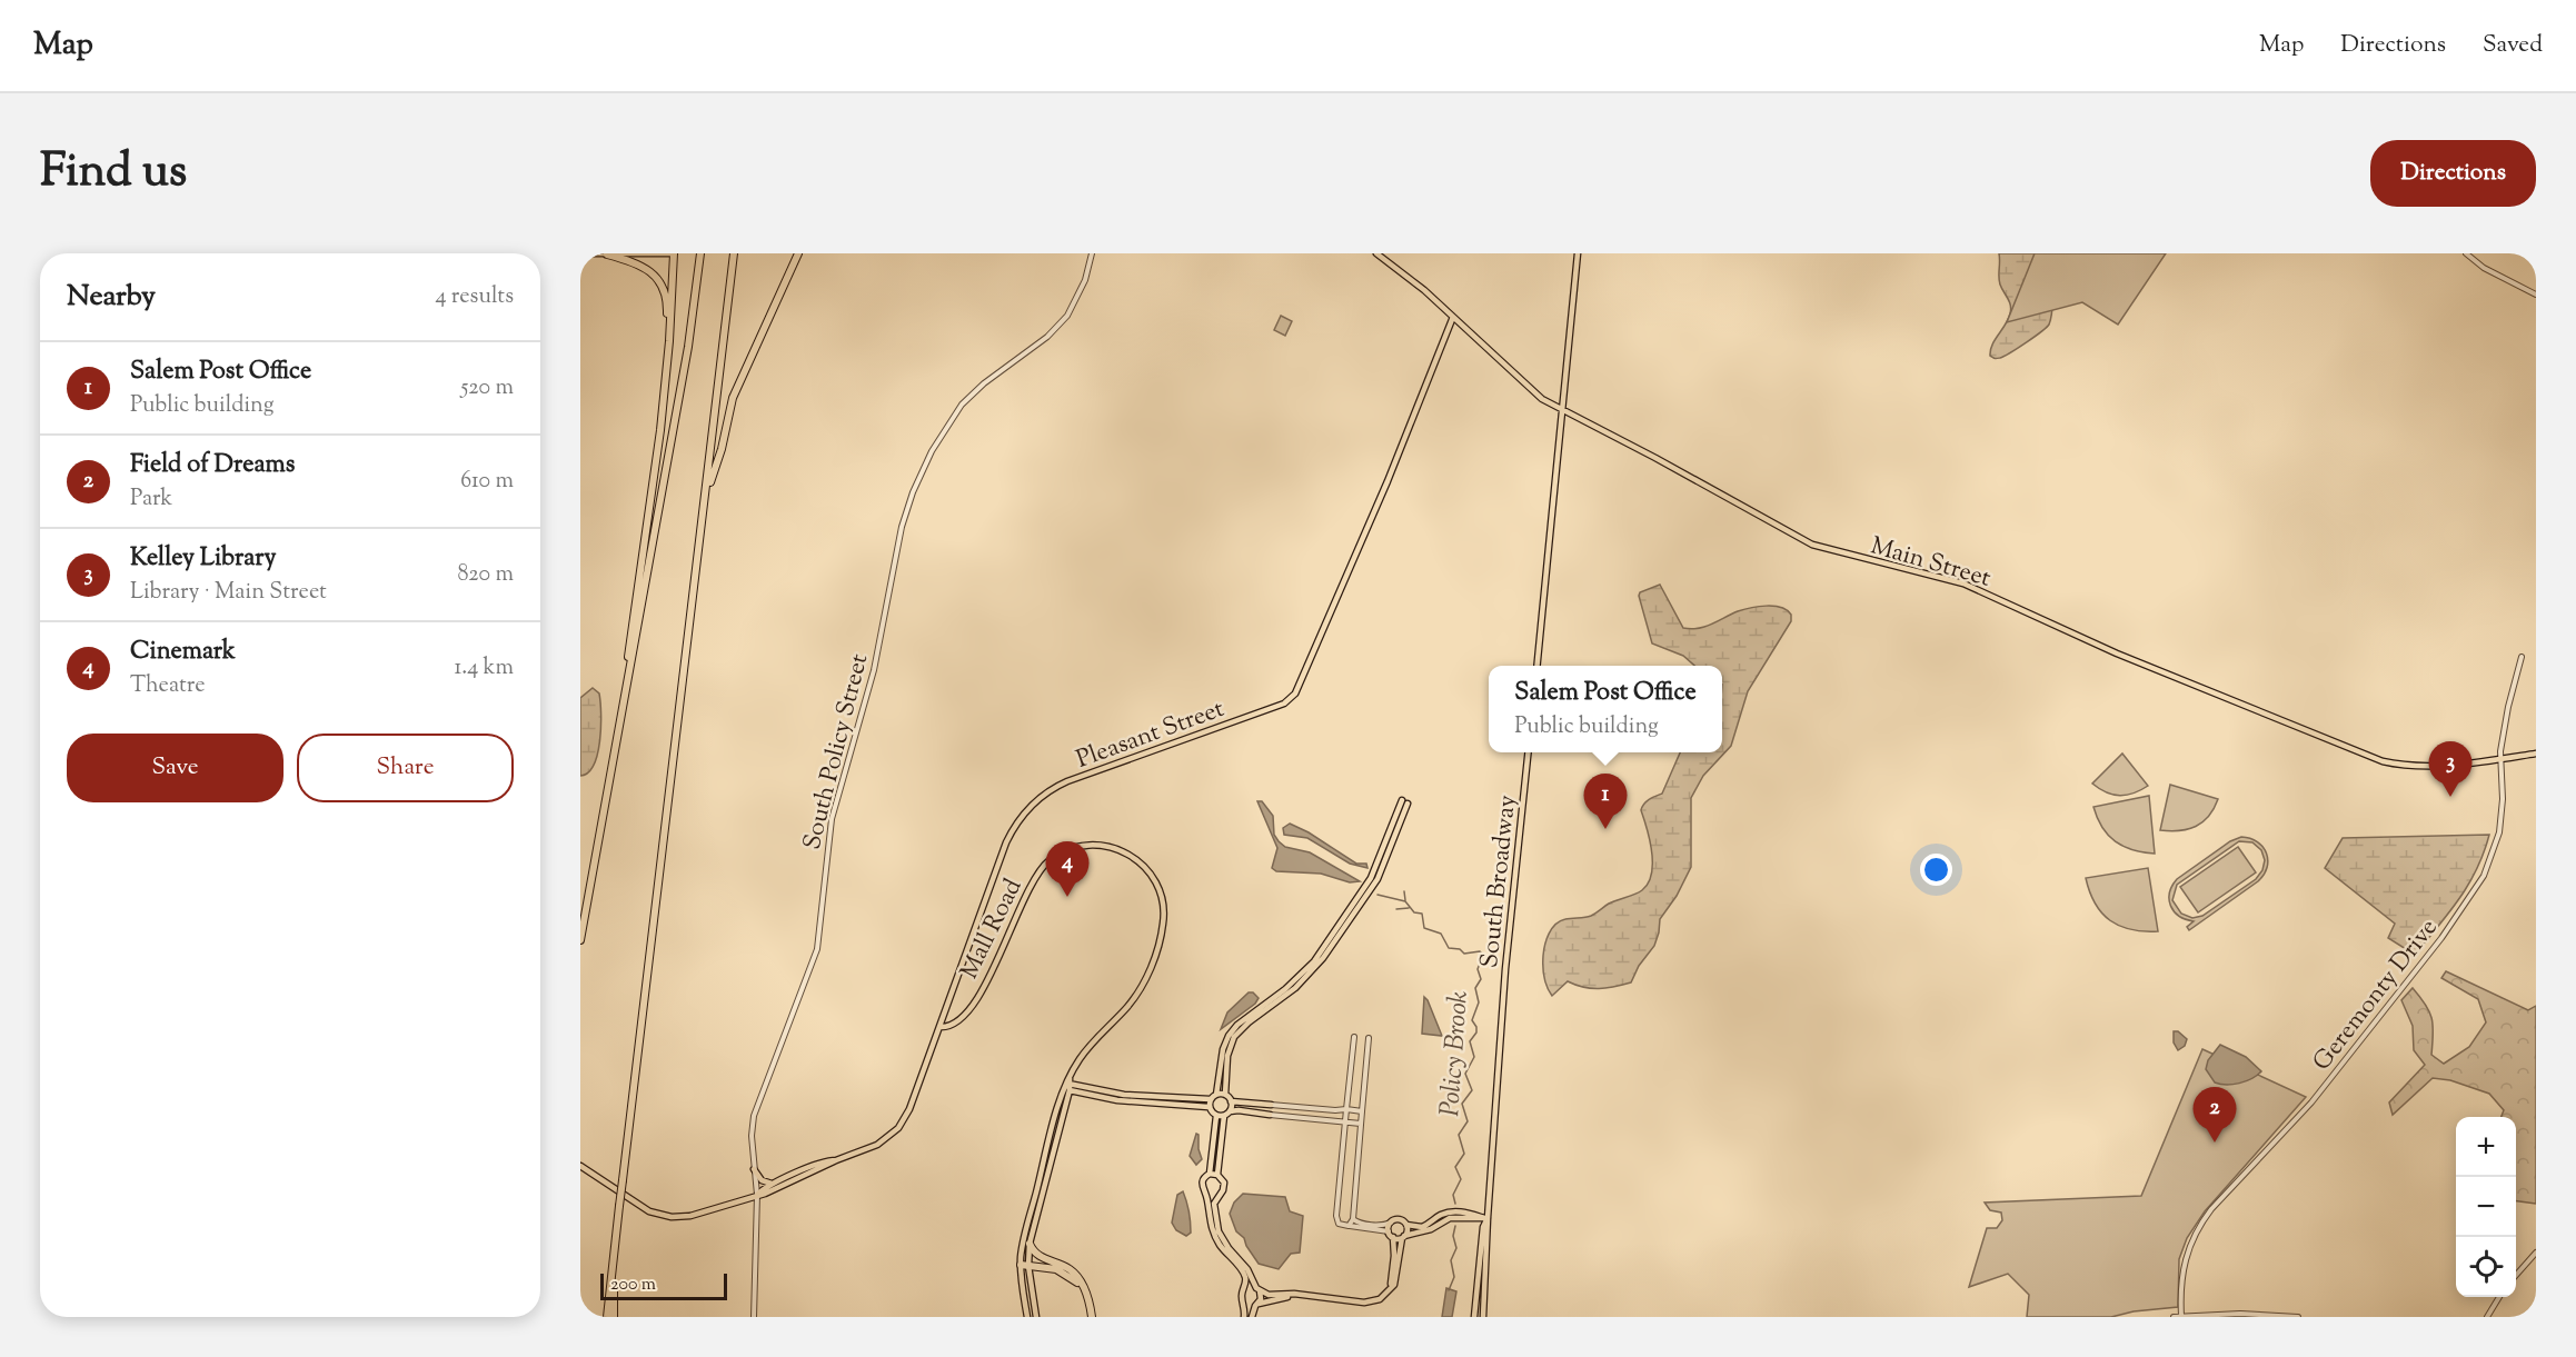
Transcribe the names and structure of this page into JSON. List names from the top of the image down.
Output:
{
  "streets": {
    "main road": [
      "Main Street",
      "Pleasant Street",
      "South Broadway",
      "Mall Road"
    ],
    "street": ["South Policy Street", "Geremonty Drive"]
  },
  "crossings": [
    ["Main Street", "Pleasant Street"],
    ["Main Street", "Geremonty Drive"],
    ["Pleasant Street", "South Policy Street"],
    ["Pleasant Street", "Mall Road"]
  ],
  "water": ["Policy Brook"],
  "scale_bar": "200 m",
  "page": {
    "header": "Map",
    "nav": ["Map", "Directions", "Saved"],
    "title": "Find us",
    "buttons": [
      "Directions",
      ["Save", "Share"]
    ],
    "heading": ["Nearby", "4 results"],
    "list": [
      {
        "mark": "1",
        "name": "Salem Post Office",
        "note": "Public building",
        "value": "520 m"
      },
      {
        "mark": "2",
        "name": "Field of Dreams",
        "note": "Park",
        "value": "610 m"
      },
      {
        "mark": "3",
        "name": "Kelley Library",
        "note": "Library · Main Street",
        "value": "820 m"
      },
      {
        "mark": "4",
        "name": "Cinemark",
        "note": "Theatre",
        "value": "1.4 km"
      }
    ],
    "popup": ["Salem Post Office", "Public building"],
    "pins": [
      "3",
      "1",
      "4",
      "2"
    ],
    "map_buttons": ["+", "−"],
    "scale": "200 m"
  }
}
